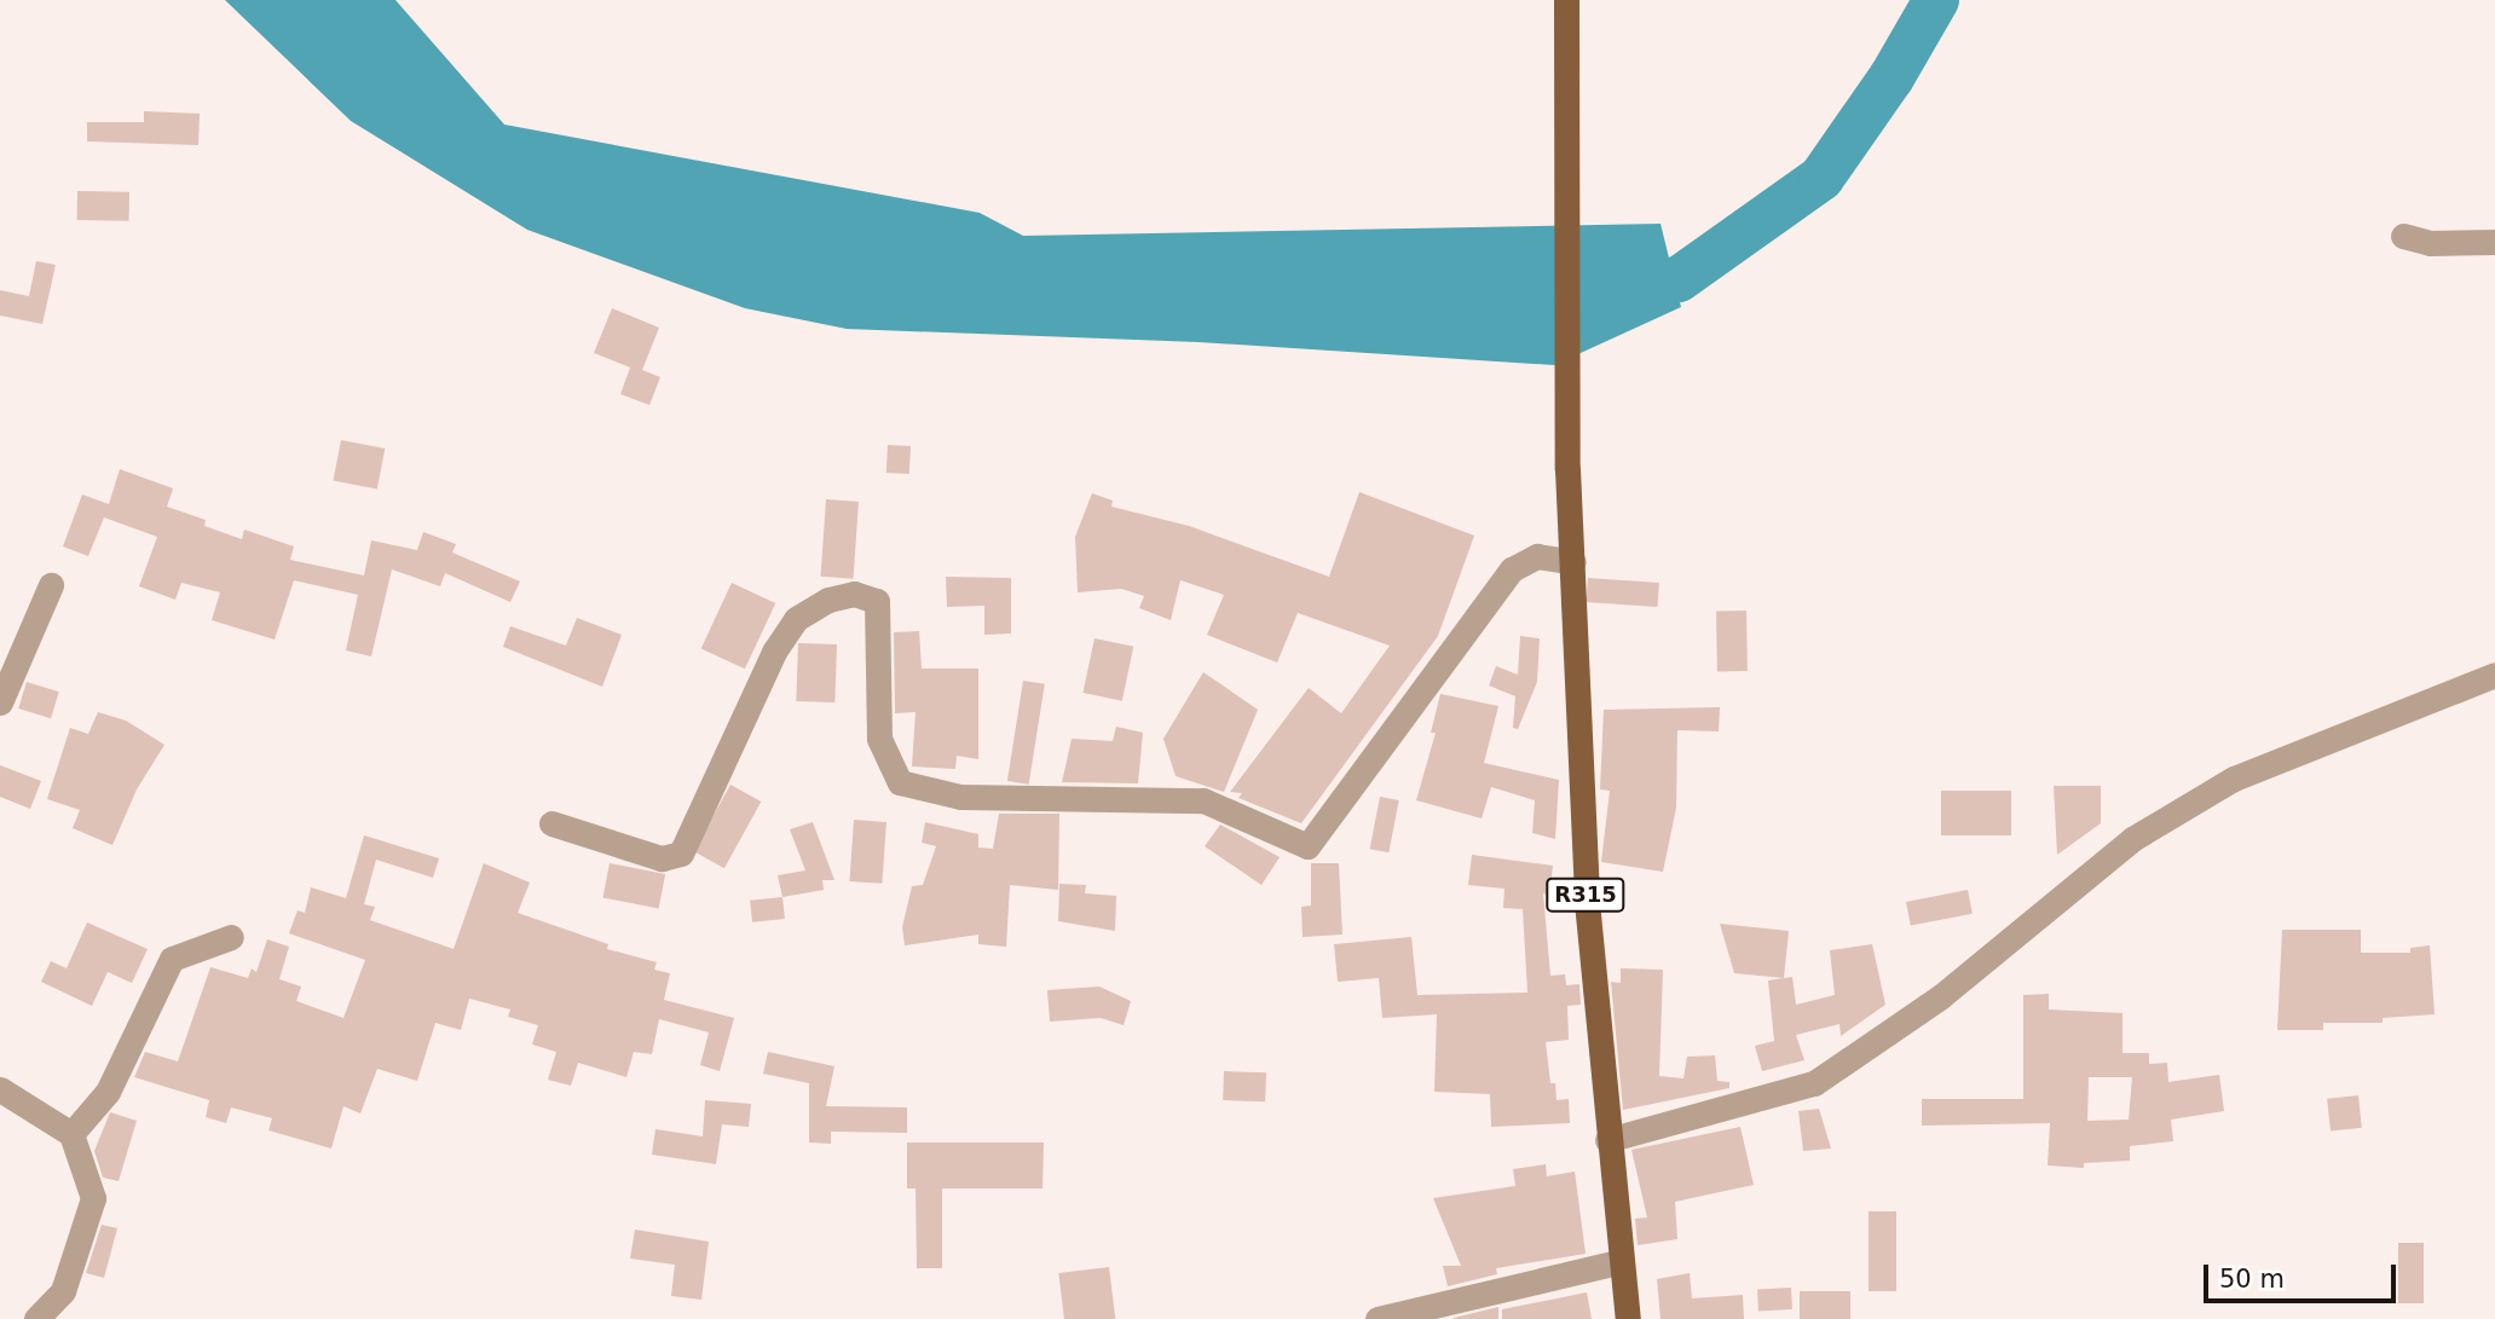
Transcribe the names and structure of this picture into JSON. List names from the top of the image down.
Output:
{
  "streets": {
    "main road": ["R315"]
  },
  "scale_bar": "50 m"
}
